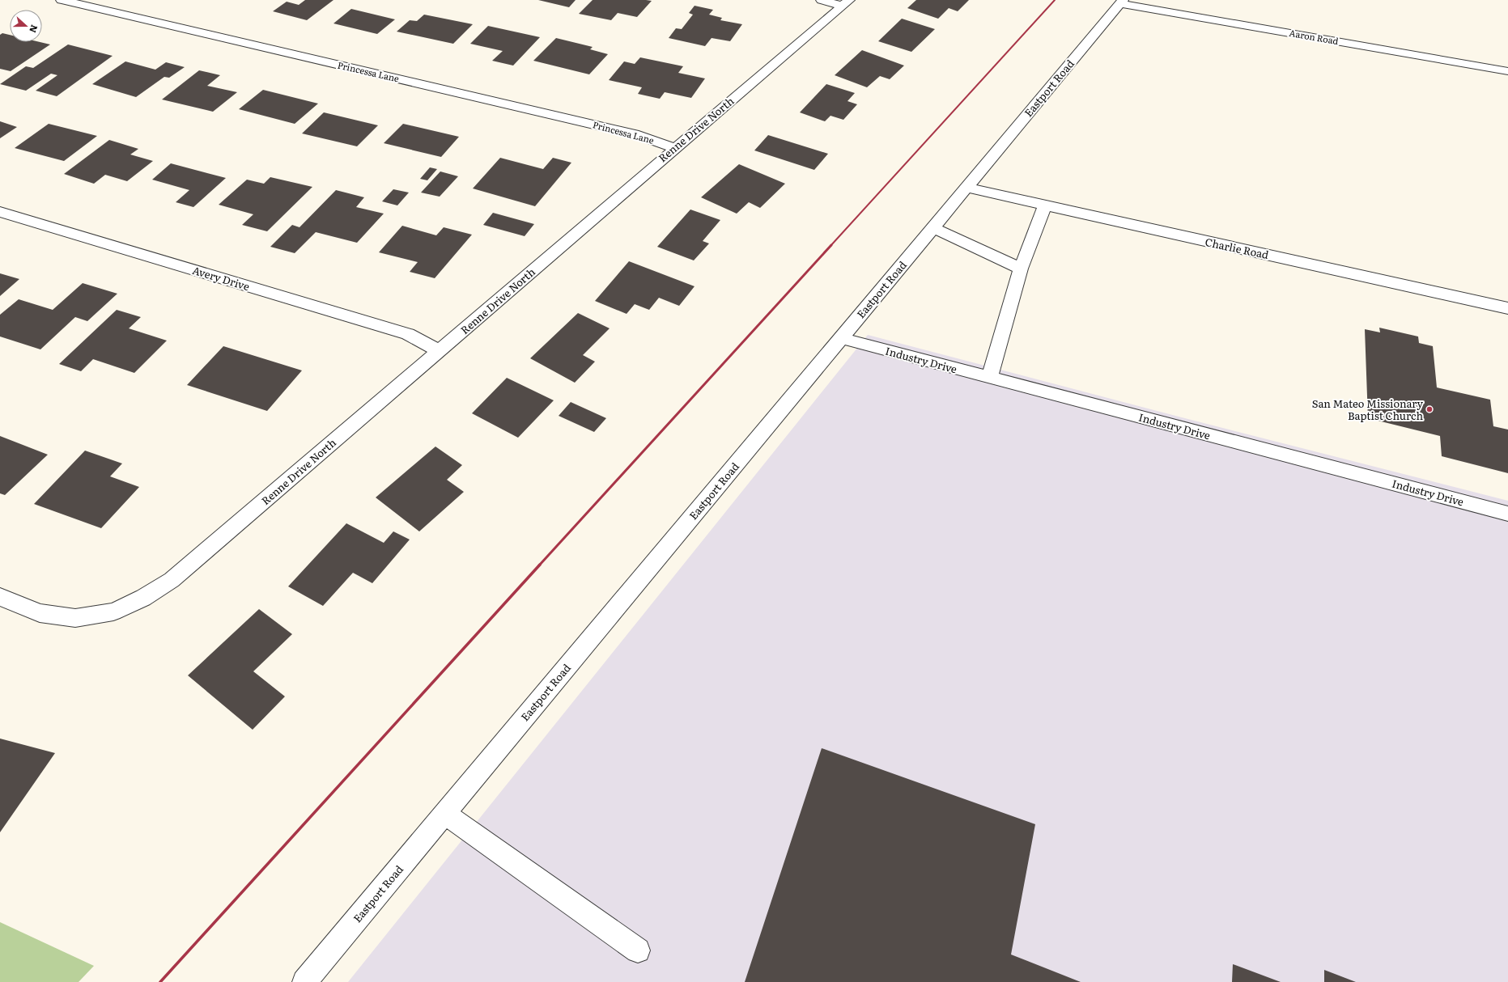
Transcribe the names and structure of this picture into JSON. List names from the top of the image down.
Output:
{
  "streets": {
    "street": [
      "Aaron Road",
      "Princessa Lane",
      "Eastport Road",
      "Renne Drive North",
      "Charlie Road",
      "Avery Drive",
      "Industry Drive"
    ]
  },
  "crossings": [
    ["Aaron Road", "Eastport Road"],
    ["Princessa Lane", "Renne Drive North"],
    ["Eastport Road", "Charlie Road"],
    ["Eastport Road", "Industry Drive"],
    ["Renne Drive North", "Avery Drive"]
  ],
  "places": ["San Mateo Missionary Baptist Church"],
  "north": "right"
}
